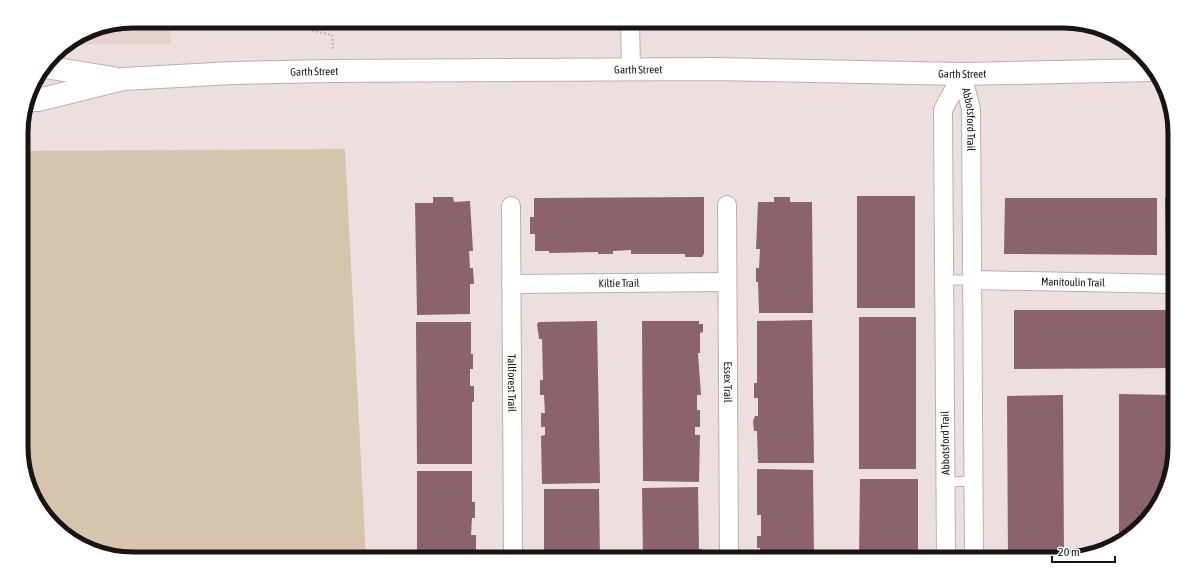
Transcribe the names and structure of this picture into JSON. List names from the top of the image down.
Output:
{
  "streets": {
    "street": [
      "Garth Street",
      "Abbotsford Trail",
      "Manitoulin Trail",
      "Kiltie Trail",
      "Essex Trail",
      "Tallforest Trail"
    ]
  },
  "crossings": [
    ["Garth Street", "Abbotsford Trail"],
    ["Abbotsford Trail", "Manitoulin Trail"],
    ["Kiltie Trail", "Essex Trail"],
    ["Kiltie Trail", "Tallforest Trail"]
  ],
  "scale_bar": "20 m"
}
